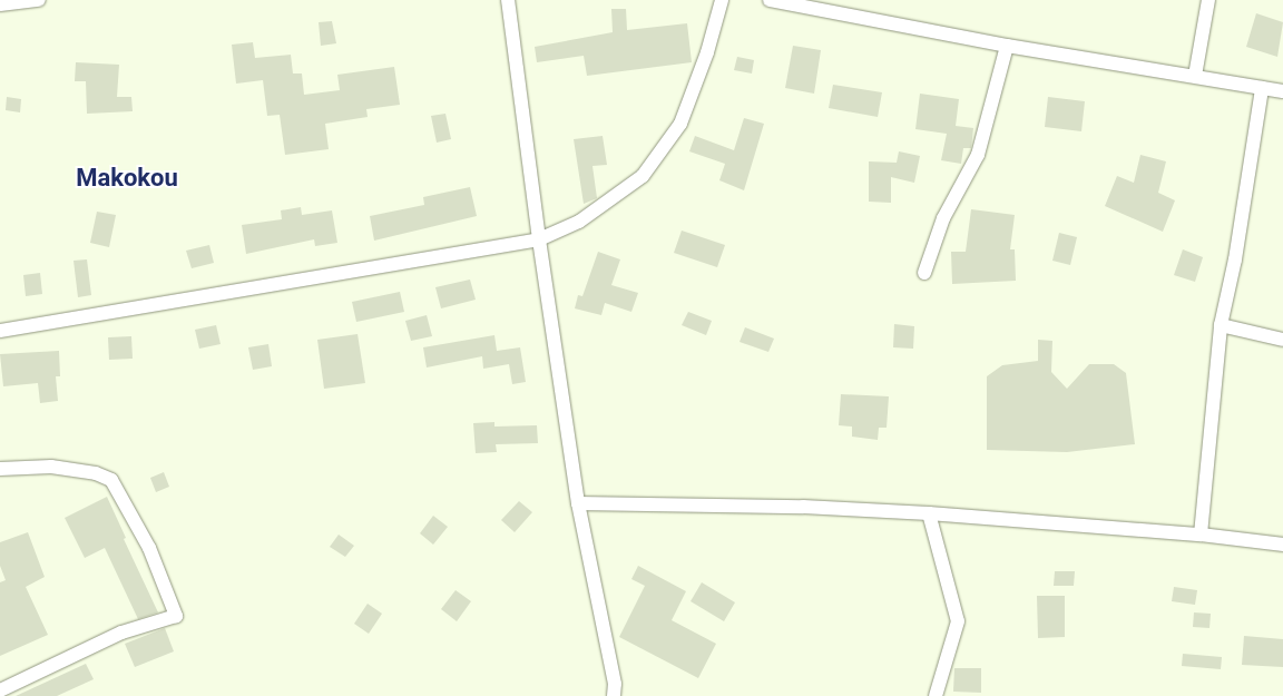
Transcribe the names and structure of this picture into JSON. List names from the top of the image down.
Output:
{
  "districts": ["Makokou"]
}
